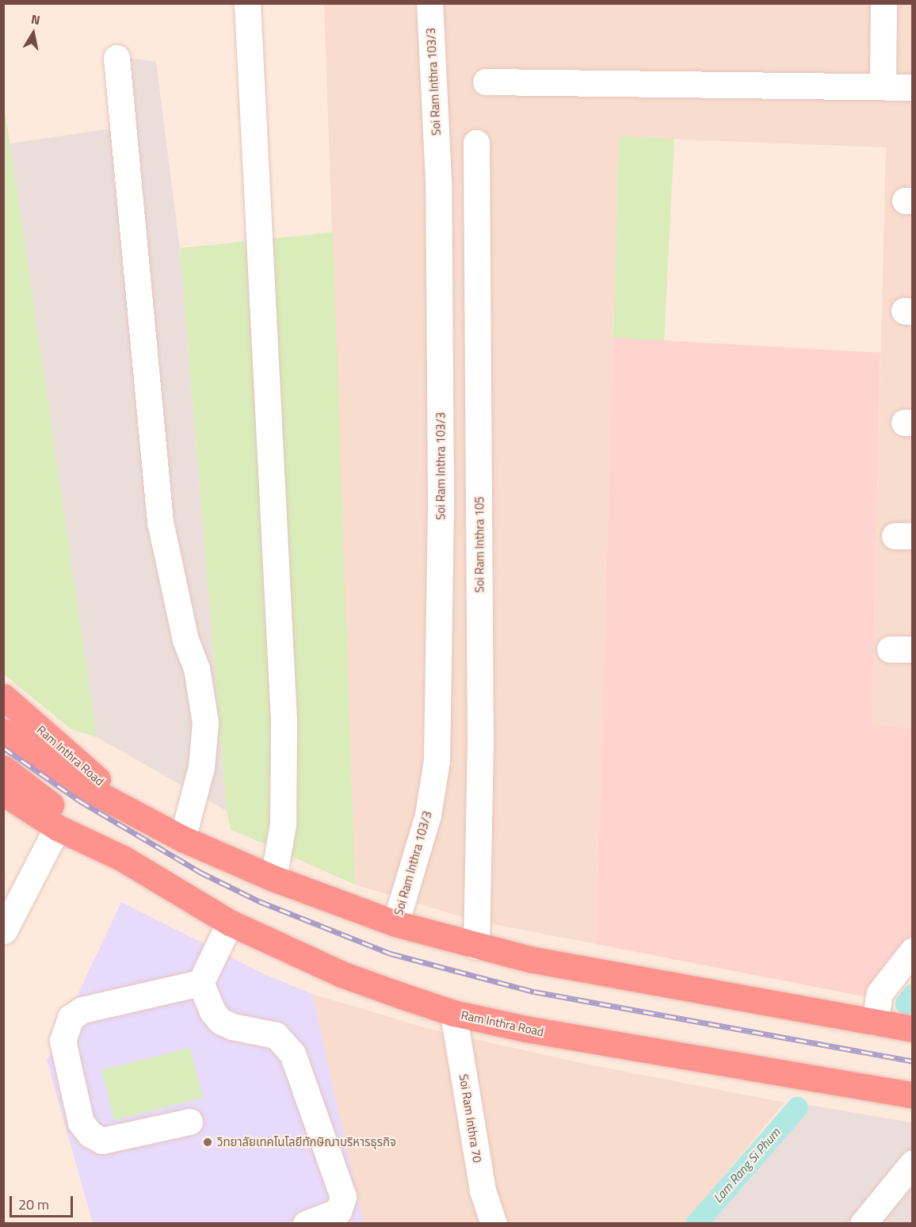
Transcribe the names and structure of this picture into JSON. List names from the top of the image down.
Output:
{
  "streets": {
    "highway": ["Ram Inthra Road"],
    "street": ["Soi Ram Inthra 103/3", "Soi Ram Inthra 105", "Soi Ram Inthra 70"]
  },
  "crossings": [
    ["Soi Ram Inthra 103/3", "Ram Inthra Road"],
    ["Soi Ram Inthra 105", "Ram Inthra Road"],
    ["Ram Inthra Road", "Soi Ram Inthra 70"]
  ],
  "water": ["Lam Rang Si Phum"],
  "places": ["วิทยาลัยเทคโนโลยีทักษิณาบริหารธุรกิจ"],
  "scale_bar": "20 m",
  "north": "top"
}
